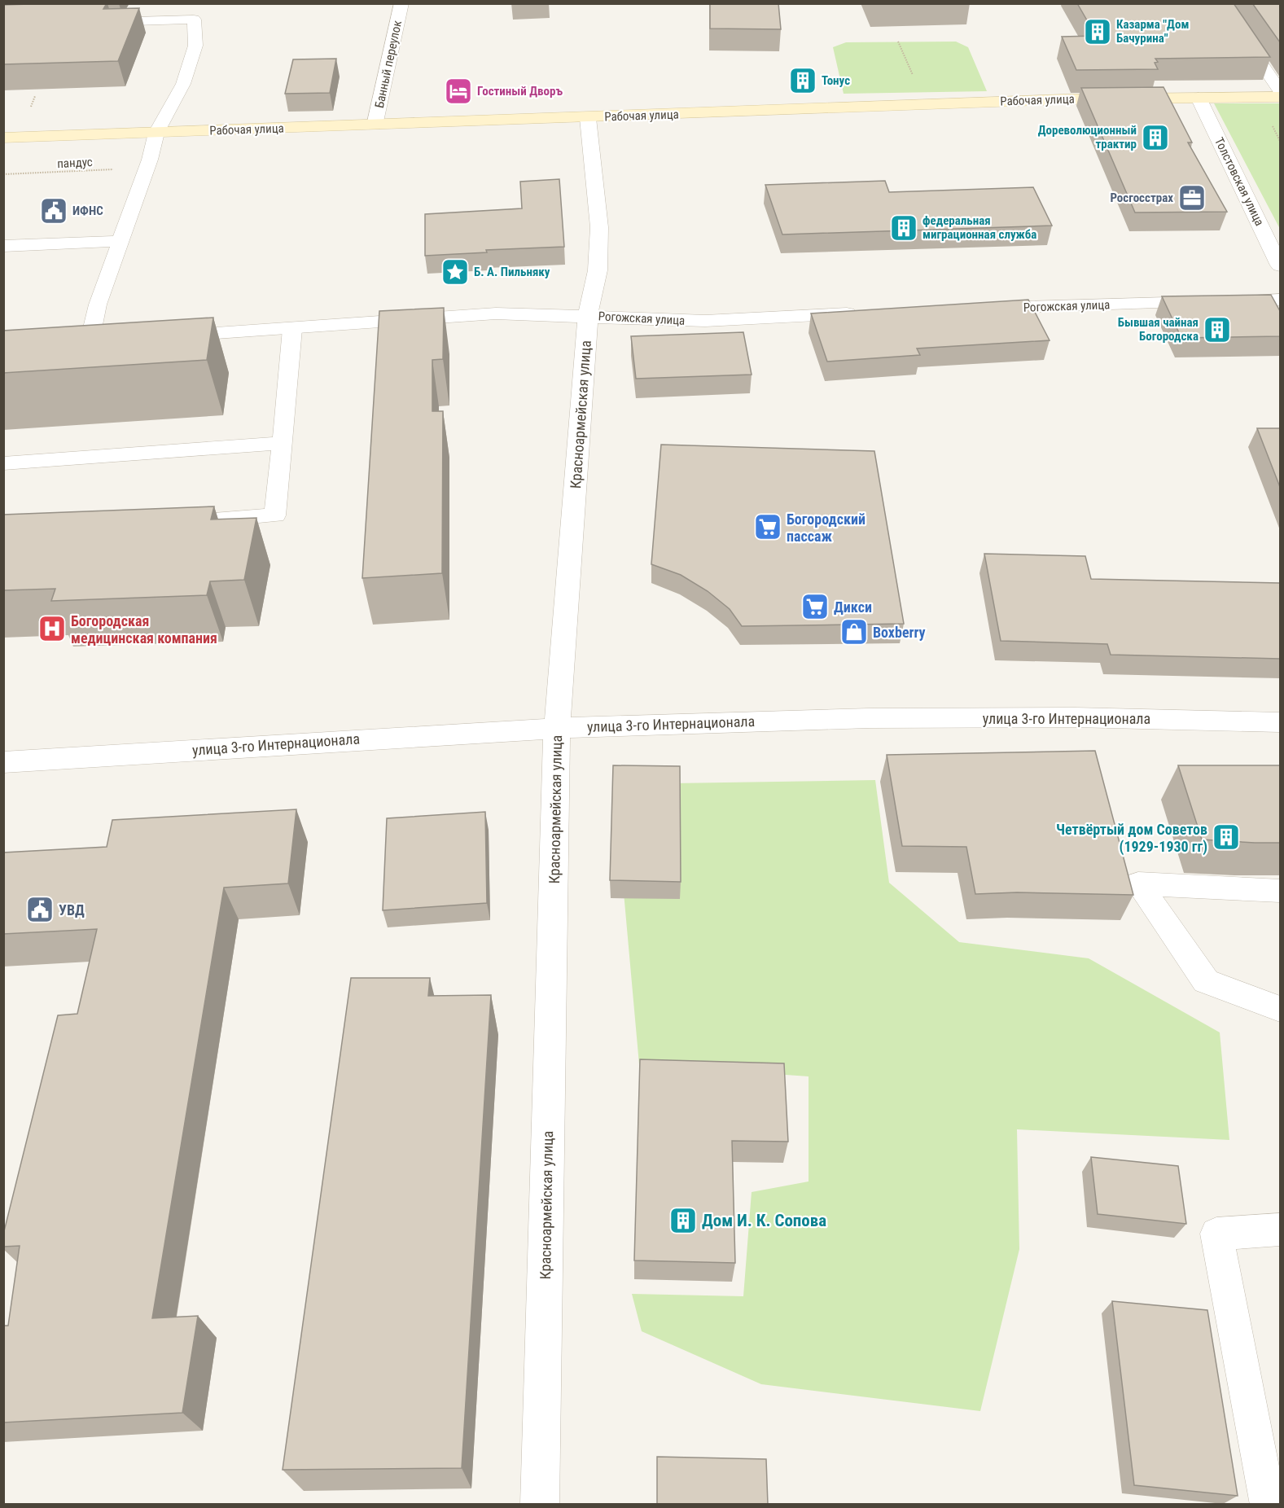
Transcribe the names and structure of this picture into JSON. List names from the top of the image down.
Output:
{
  "streets": {
    "main road": ["Рабочая улица"],
    "street": [
      "Банный переулок",
      "Толстовская улица",
      "Рогожская улица",
      "Красноармейская улица",
      "улица 3-го Интернационала"
    ],
    "path": ["пандус"]
  },
  "crossings": [
    ["Банный переулок", "Рабочая улица"],
    ["Рабочая улица", "Толстовская улица"],
    ["Рабочая улица", "Красноармейская улица"],
    ["Рогожская улица", "Красноармейская улица"],
    ["Красноармейская улица", "улица 3-го Интернационала"]
  ],
  "places": {
    "building": [
      "Казарма \"Дом Бачурина\"",
      "Тонус",
      "Дореволюционный трактир",
      "федеральная миграционная служба",
      "Бывшая чайная Богородска",
      "Четвёртый дом Советов (1929-1930 гг)",
      "Дом И. К. Сопова"
    ],
    "hotel": ["Гостиный Дворъ"],
    "office": ["Росгосстрах"],
    "public building": ["ИФНС", "УВД"],
    "place": ["Б. А. Пильняку"],
    "supermarket": ["Богородский пассаж", "Дикси"],
    "hospital": ["Богородская медицинская компания"],
    "shop": ["Boxberry"]
  }
}
